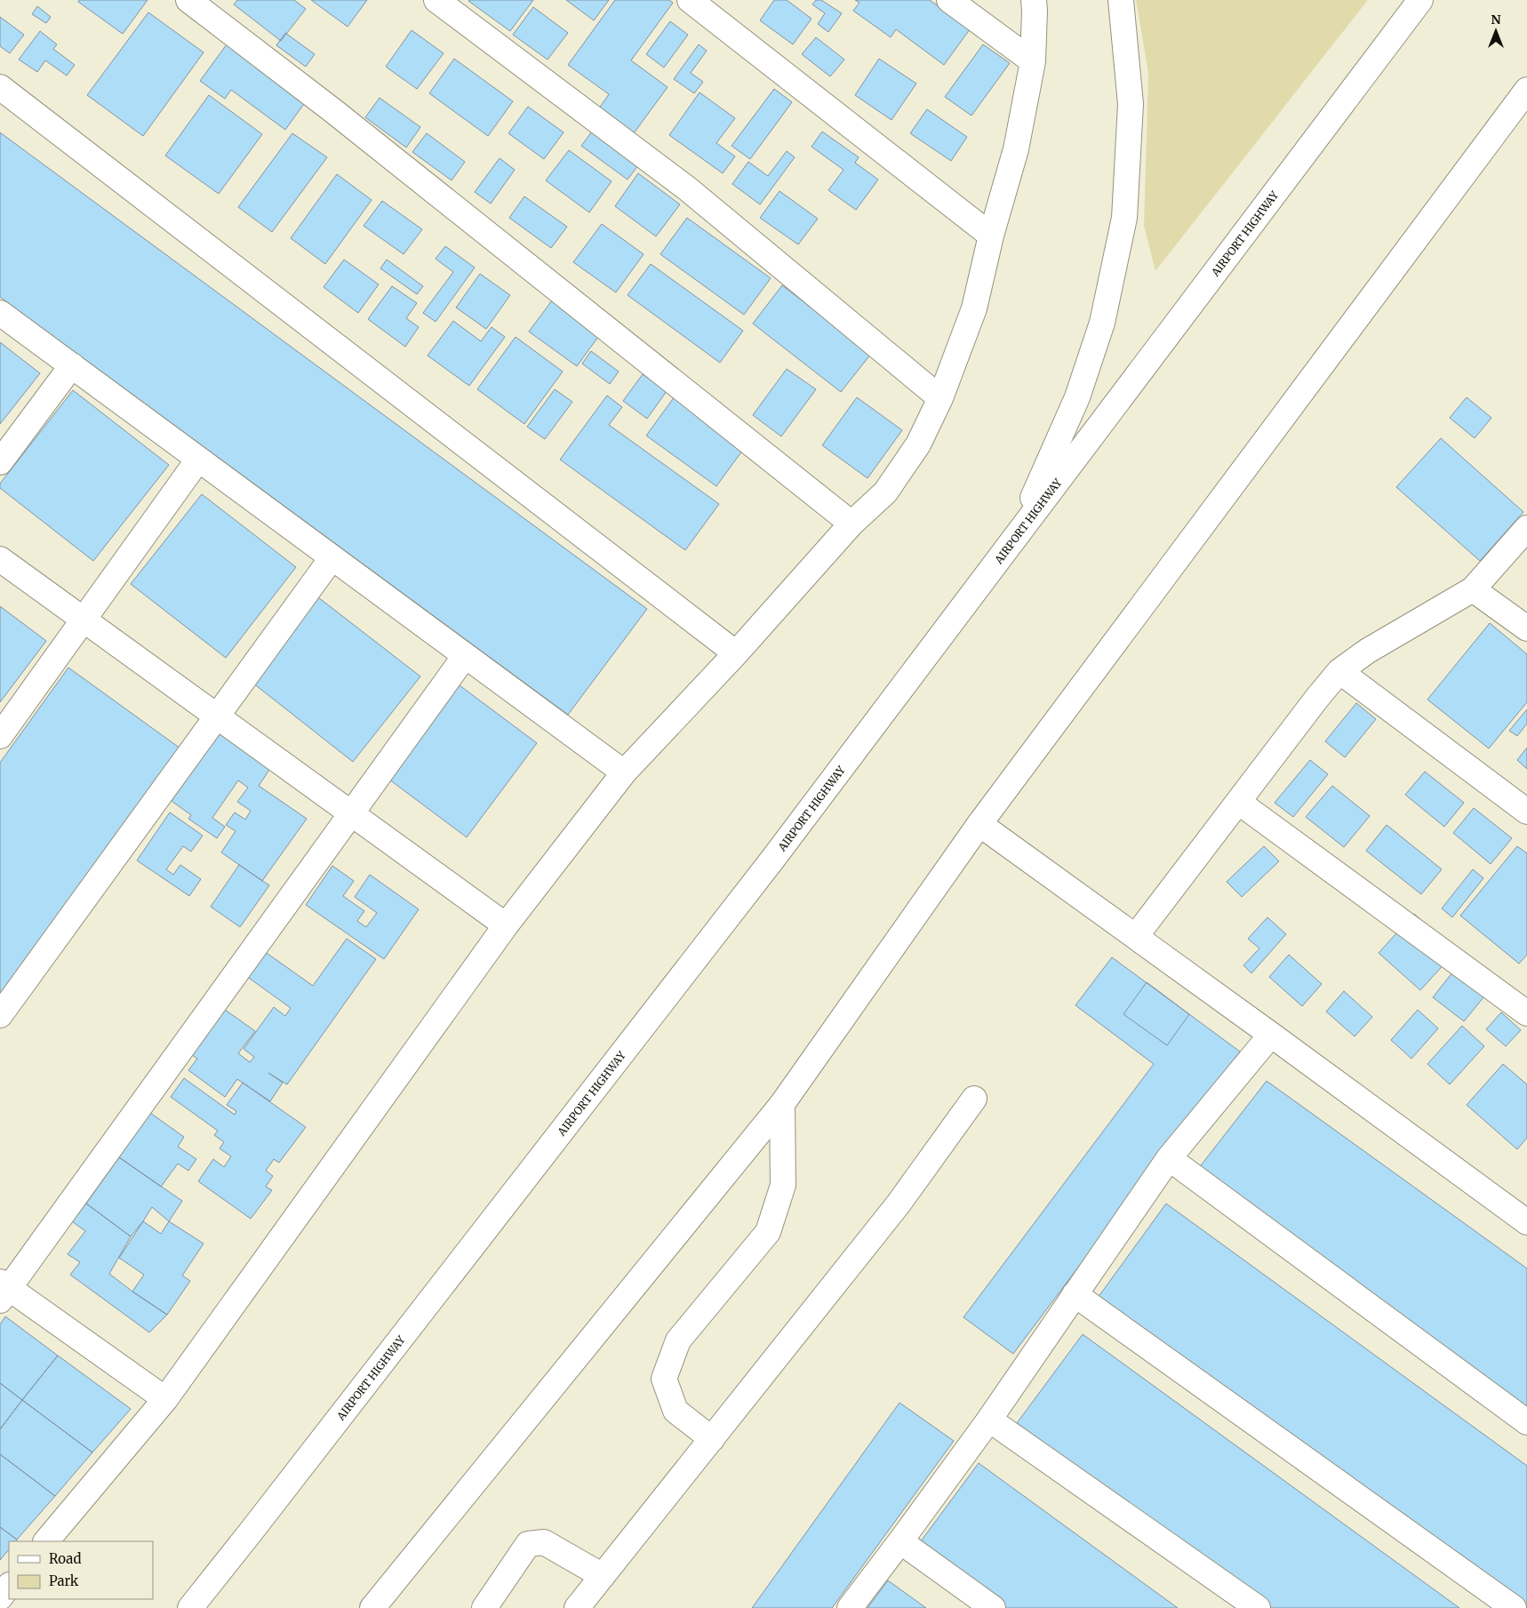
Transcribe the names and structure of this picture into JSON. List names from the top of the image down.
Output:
{
  "streets": {
    "main road": ["AIRPORT HIGHWAY"]
  },
  "legend": ["Road", "Park"],
  "north": "top"
}
